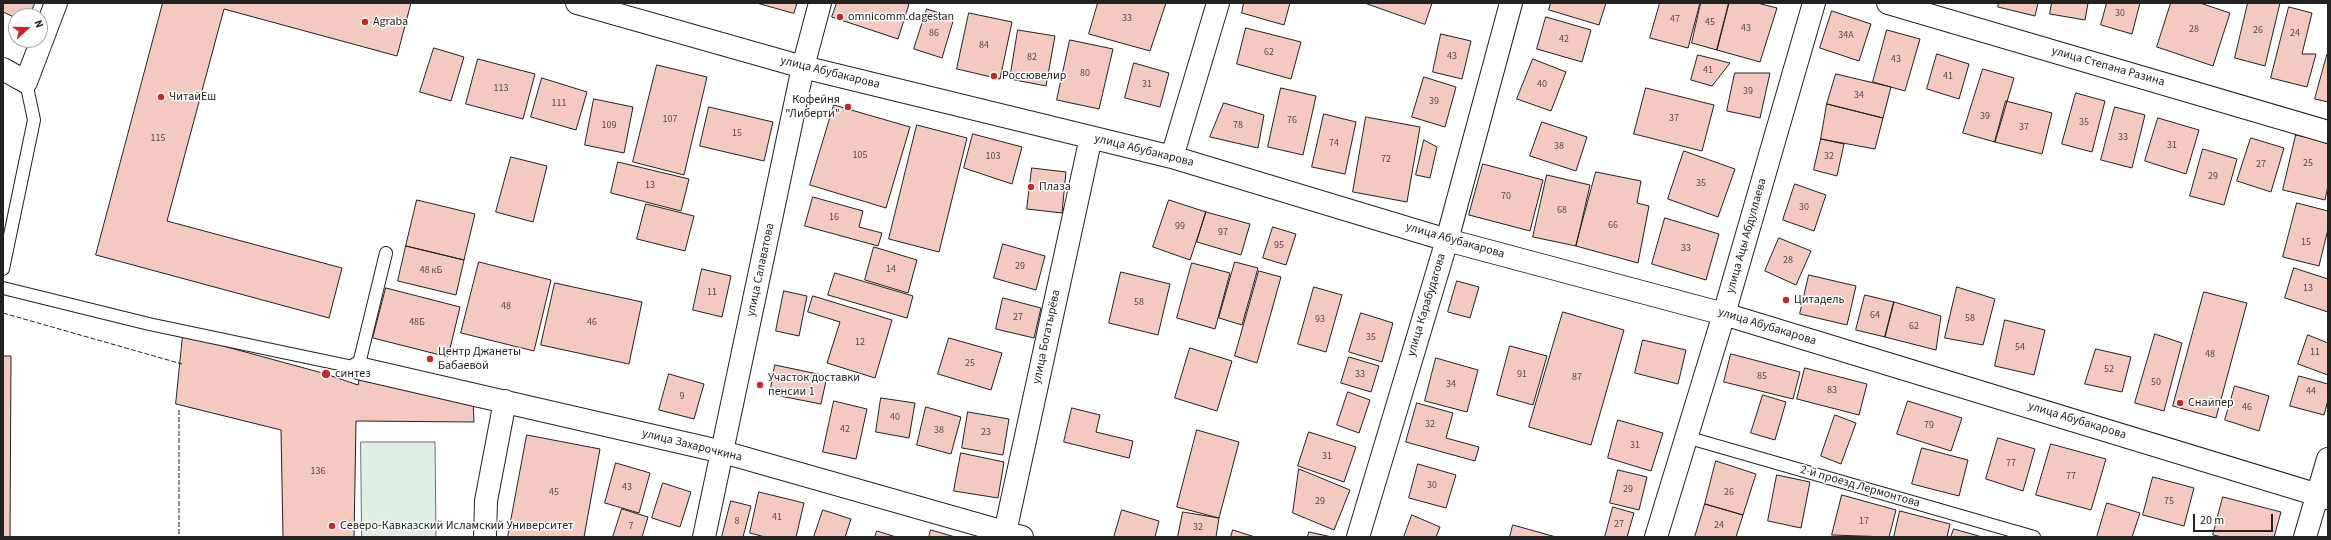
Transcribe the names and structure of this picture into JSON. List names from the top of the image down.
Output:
{
  "streets": {
    "street": [
      "улица Степана Разина",
      "улица Абубакарова",
      "улица Ацы Абдуллаева",
      "улица Салаватова",
      "улица Карабудагова",
      "улица Богатырёва",
      "улица Захарочкина"
    ],
    "lane": ["2-й проезд Лермонтова"]
  },
  "crossings": [
    ["улица Абубакарова", "улица Ацы Абдуллаева"],
    ["улица Абубакарова", "улица Салаватова"],
    ["улица Абубакарова", "улица Карабудагова"],
    ["улица Абубакарова", "улица Богатырёва"],
    ["улица Ацы Абдуллаева", "2-й проезд Лермонтова"],
    ["улица Салаватова", "улица Захарочкина"],
    ["улица Богатырёва", "улица Захарочкина"]
  ],
  "places": [
    "omnicomm.dagestan",
    "Agraba",
    "Россювелир",
    "ЧитайЕш",
    "Кофейня \"Либерти\"",
    "Плаза",
    "Цитадель",
    "Центр Джанеты Бабаевой",
    "синтез",
    "Участок доставки пенсии 1",
    "Снайпер",
    "Северо-Кавказский Исламский Университет"
  ],
  "house_numbers": [
    "30",
    "33",
    "47",
    "45",
    "43",
    "28",
    "26",
    "86",
    "24",
    "34А",
    "42",
    "84",
    "62",
    "43",
    "82",
    "43",
    "41",
    "80",
    "41",
    "31",
    "40",
    "113",
    "39",
    "34",
    "39",
    "111",
    "39",
    "37",
    "107",
    "76",
    "35",
    "109",
    "78",
    "37",
    "15",
    "33",
    "115",
    "74",
    "31",
    "38",
    "105",
    "103",
    "32",
    "72",
    "25",
    "27",
    "29",
    "35",
    "13",
    "70",
    "30",
    "68",
    "16",
    "66",
    "99",
    "97",
    "15",
    "95",
    "33",
    "28",
    "29",
    "14",
    "48 кБ",
    "13",
    "11",
    "58",
    "48",
    "64",
    "27",
    "58",
    "93",
    "48Б",
    "46",
    "62",
    "35",
    "12",
    "54",
    "11",
    "48",
    "25",
    "52",
    "33",
    "91",
    "85",
    "87",
    "50",
    "34",
    "83",
    "44",
    "9",
    "46",
    "40",
    "32",
    "79",
    "42",
    "38",
    "23",
    "31",
    "31",
    "77",
    "136",
    "77",
    "30",
    "43",
    "29",
    "45",
    "26",
    "29",
    "75",
    "41",
    "8",
    "17",
    "27",
    "24",
    "7",
    "32"
  ],
  "scale_bar": "20 m",
  "north": "right"
}
